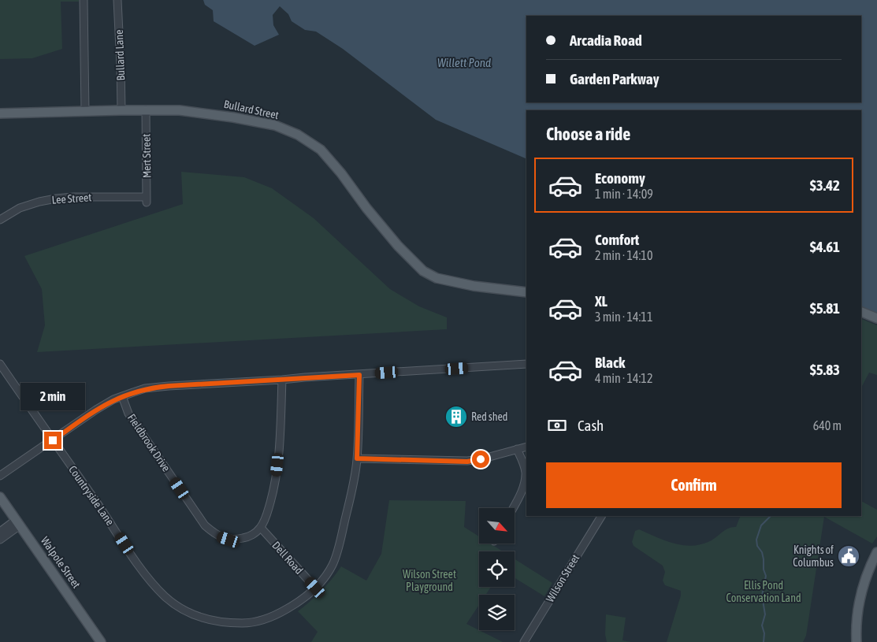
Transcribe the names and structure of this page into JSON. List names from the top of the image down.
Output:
{
  "streets": {
    "main road": ["Bullard Street", "Walpole Street"],
    "street": [
      "Bullard Lane",
      "Mert Street",
      "Lee Street",
      "Fieldbrook Drive",
      "Countryside Lane",
      "Dell Road",
      "Wilson Street"
    ]
  },
  "crossings": [
    ["Bullard Lane", "Bullard Street"],
    ["Bullard Street", "Mert Street"],
    ["Mert Street", "Lee Street"],
    ["Fieldbrook Drive", "Dell Road"],
    ["Countryside Lane", "Dell Road"]
  ],
  "water": ["Willett Pond"],
  "parks": ["Wilson Street Playground", "Ellis Pond Conservation Land"],
  "places": {
    "building": ["Red shed"],
    "public building": ["Knights of Columbus"]
  },
  "north": "bottom right",
  "page": {
    "banner": ["Arcadia Road", "Garden Parkway"],
    "heading": "Choose a ride",
    "list": [
      {
        "name": "Economy",
        "note": "1 min · 14:09",
        "value": "$3.42"
      },
      {
        "name": "Comfort",
        "note": "2 min · 14:10",
        "value": "$4.61"
      },
      {
        "name": "XL",
        "note": "3 min · 14:11",
        "value": "$5.81"
      },
      {
        "name": "Black",
        "note": "4 min · 14:12",
        "value": "$5.83"
      }
    ],
    "bubble": "2 min",
    "pay": ["Cash", "640 m"],
    "buttons": "Confirm"
  }
}
